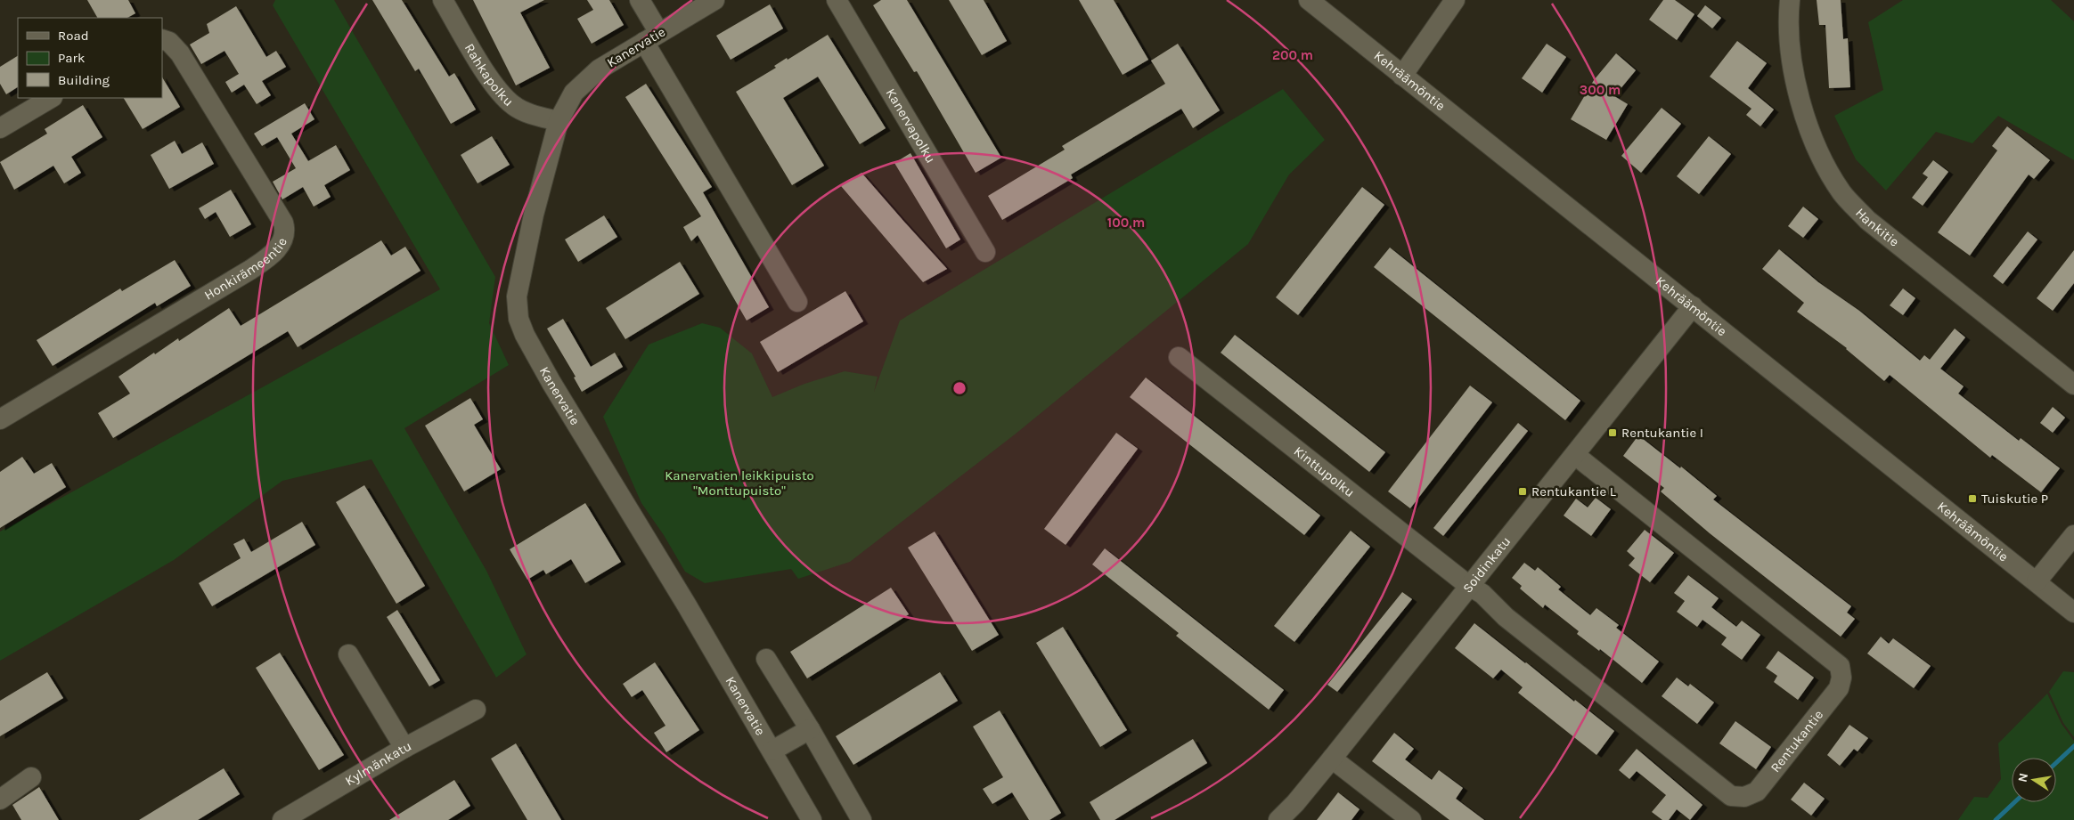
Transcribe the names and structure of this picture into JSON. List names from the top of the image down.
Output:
{
  "streets": {
    "street": [
      "Kanervatie",
      "Rahkapolku",
      "Kehräämöntie",
      "Kanervapolku",
      "Hankitie",
      "Honkirämeentie",
      "Kinttupolku",
      "Soidinkatu",
      "Rentukantie",
      "Kylmänkatu"
    ]
  },
  "crossings": [
    ["Kanervatie", "Rahkapolku"],
    ["Kehräämöntie", "Soidinkatu"],
    ["Kinttupolku", "Soidinkatu"],
    ["Kinttupolku", "Rentukantie"],
    ["Soidinkatu", "Rentukantie"]
  ],
  "parks": ["Kanervatien leikkipuisto \"Monttupuisto\""],
  "places": {
    "transit": ["Rentukantie I", "Rentukantie L", "Tuiskutie P"]
  },
  "legend": ["Road", "Park", "Building"],
  "north": "left",
  "rings": ["200 m", "300 m", "100 m"]
}
